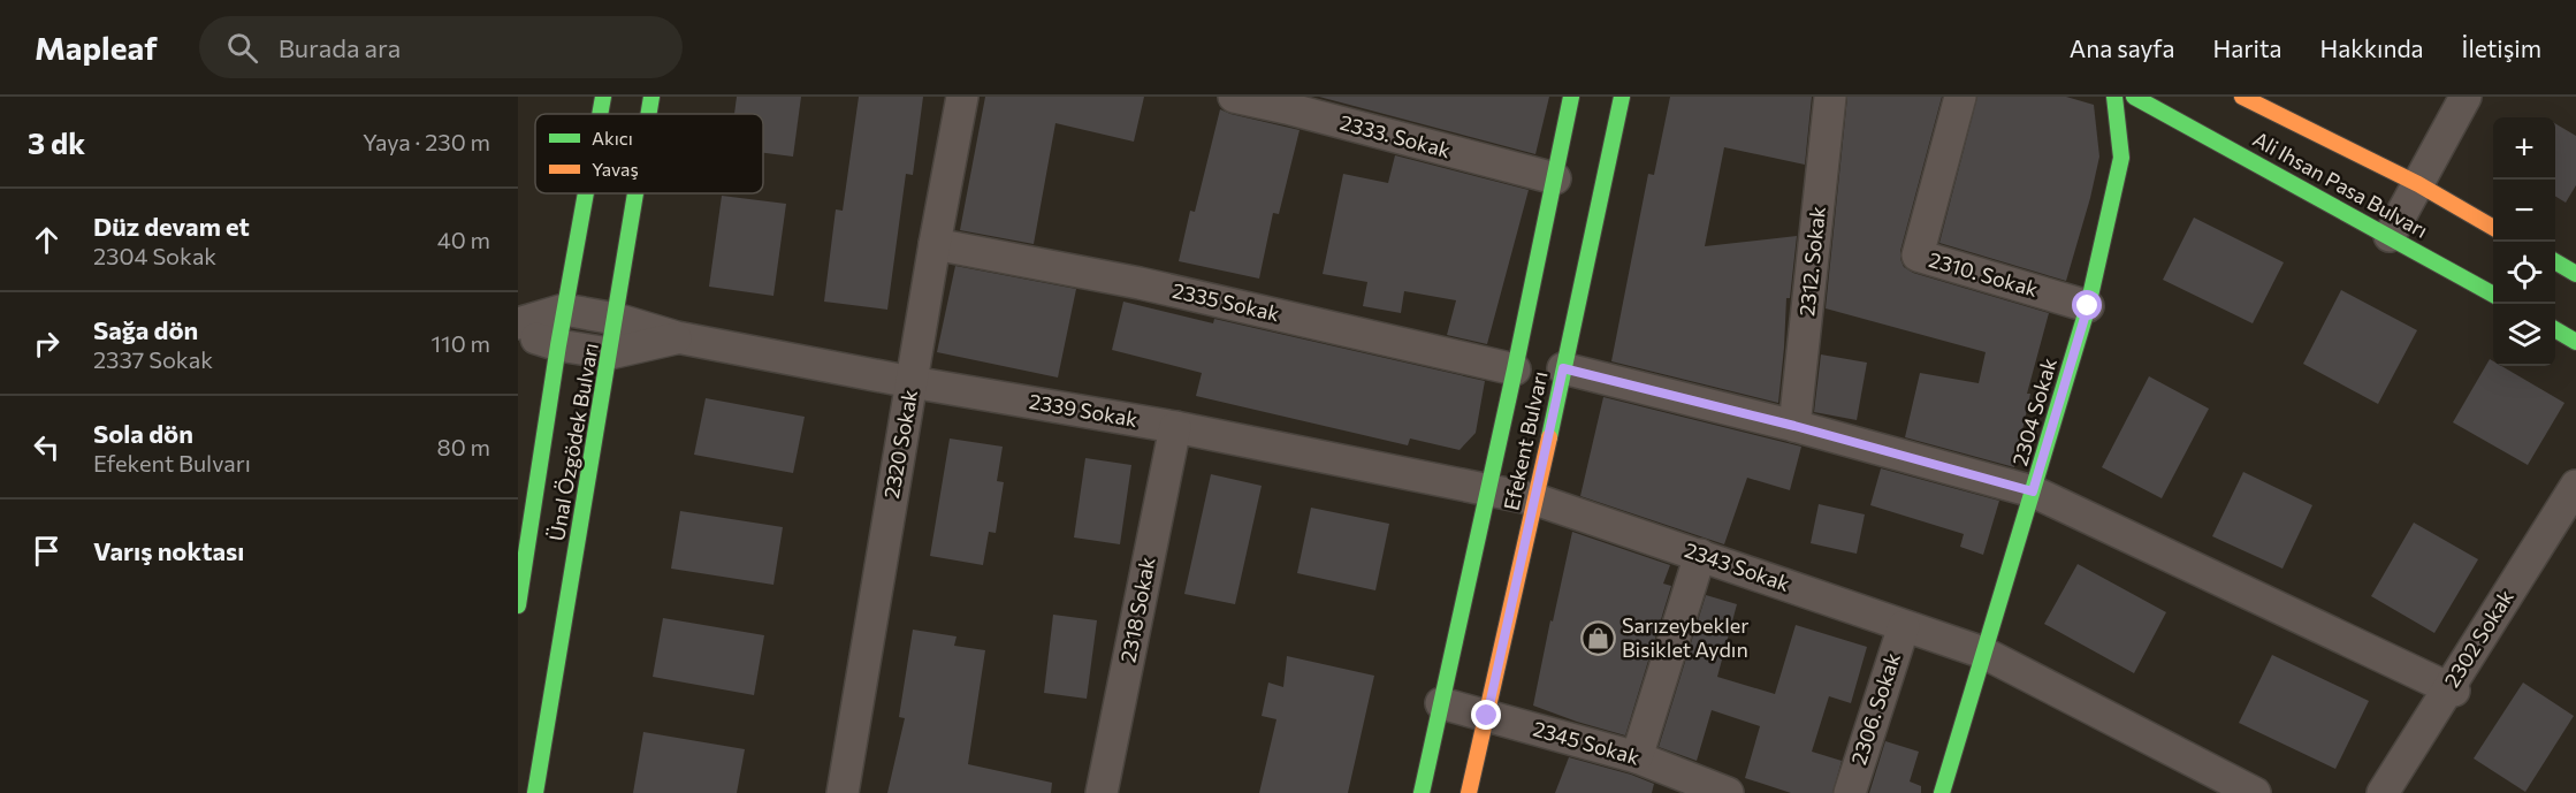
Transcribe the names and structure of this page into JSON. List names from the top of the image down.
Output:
{
  "streets": {
    "street": [
      "2333. Sokak",
      "Ali Ihsan Pasa Bulvarı",
      "2312. Sokak",
      "2310. Sokak",
      "2335 Sokak",
      "2339 Sokak",
      "2304 Sokak",
      "Efekent Bulvarı",
      "Ünal Özgödek Bulvarı",
      "2320 Sokak",
      "2343 Sokak",
      "2318 Sokak",
      "2302 Sokak",
      "2306. Sokak",
      "2345 Sokak"
    ]
  },
  "crossings": [
    ["2333. Sokak", "Efekent Bulvarı"],
    ["2310. Sokak", "2304 Sokak"],
    ["2335 Sokak", "Efekent Bulvarı"],
    ["2335 Sokak", "2320 Sokak"],
    ["2339 Sokak", "Efekent Bulvarı"],
    ["2339 Sokak", "Ünal Özgödek Bulvarı"],
    ["2339 Sokak", "2320 Sokak"],
    ["2339 Sokak", "2343 Sokak"],
    ["2339 Sokak", "2318 Sokak"],
    ["2304 Sokak", "2343 Sokak"],
    ["Efekent Bulvarı", "2343 Sokak"],
    ["Efekent Bulvarı", "2345 Sokak"],
    ["2343 Sokak", "2306. Sokak"]
  ],
  "places": {
    "shop": ["Sarızeybekler Bisiklet Aydın"]
  },
  "legend": ["Akıcı", "Yavaş"],
  "page": {
    "header": "Mapleaf",
    "search": "Burada ara",
    "nav": [
      "Ana sayfa",
      "Harita",
      "Hakkında",
      "İletişim"
    ],
    "heading": ["3 dk", "Yaya · 230 m"],
    "map_buttons": ["+", "−"],
    "list": [
      ["Düz devam et", "2304 Sokak", "40 m"],
      ["Sağa dön", "2337 Sokak", "110 m"],
      ["Sola dön", "Efekent Bulvarı", "80 m"],
      "Varış noktası"
    ]
  }
}
